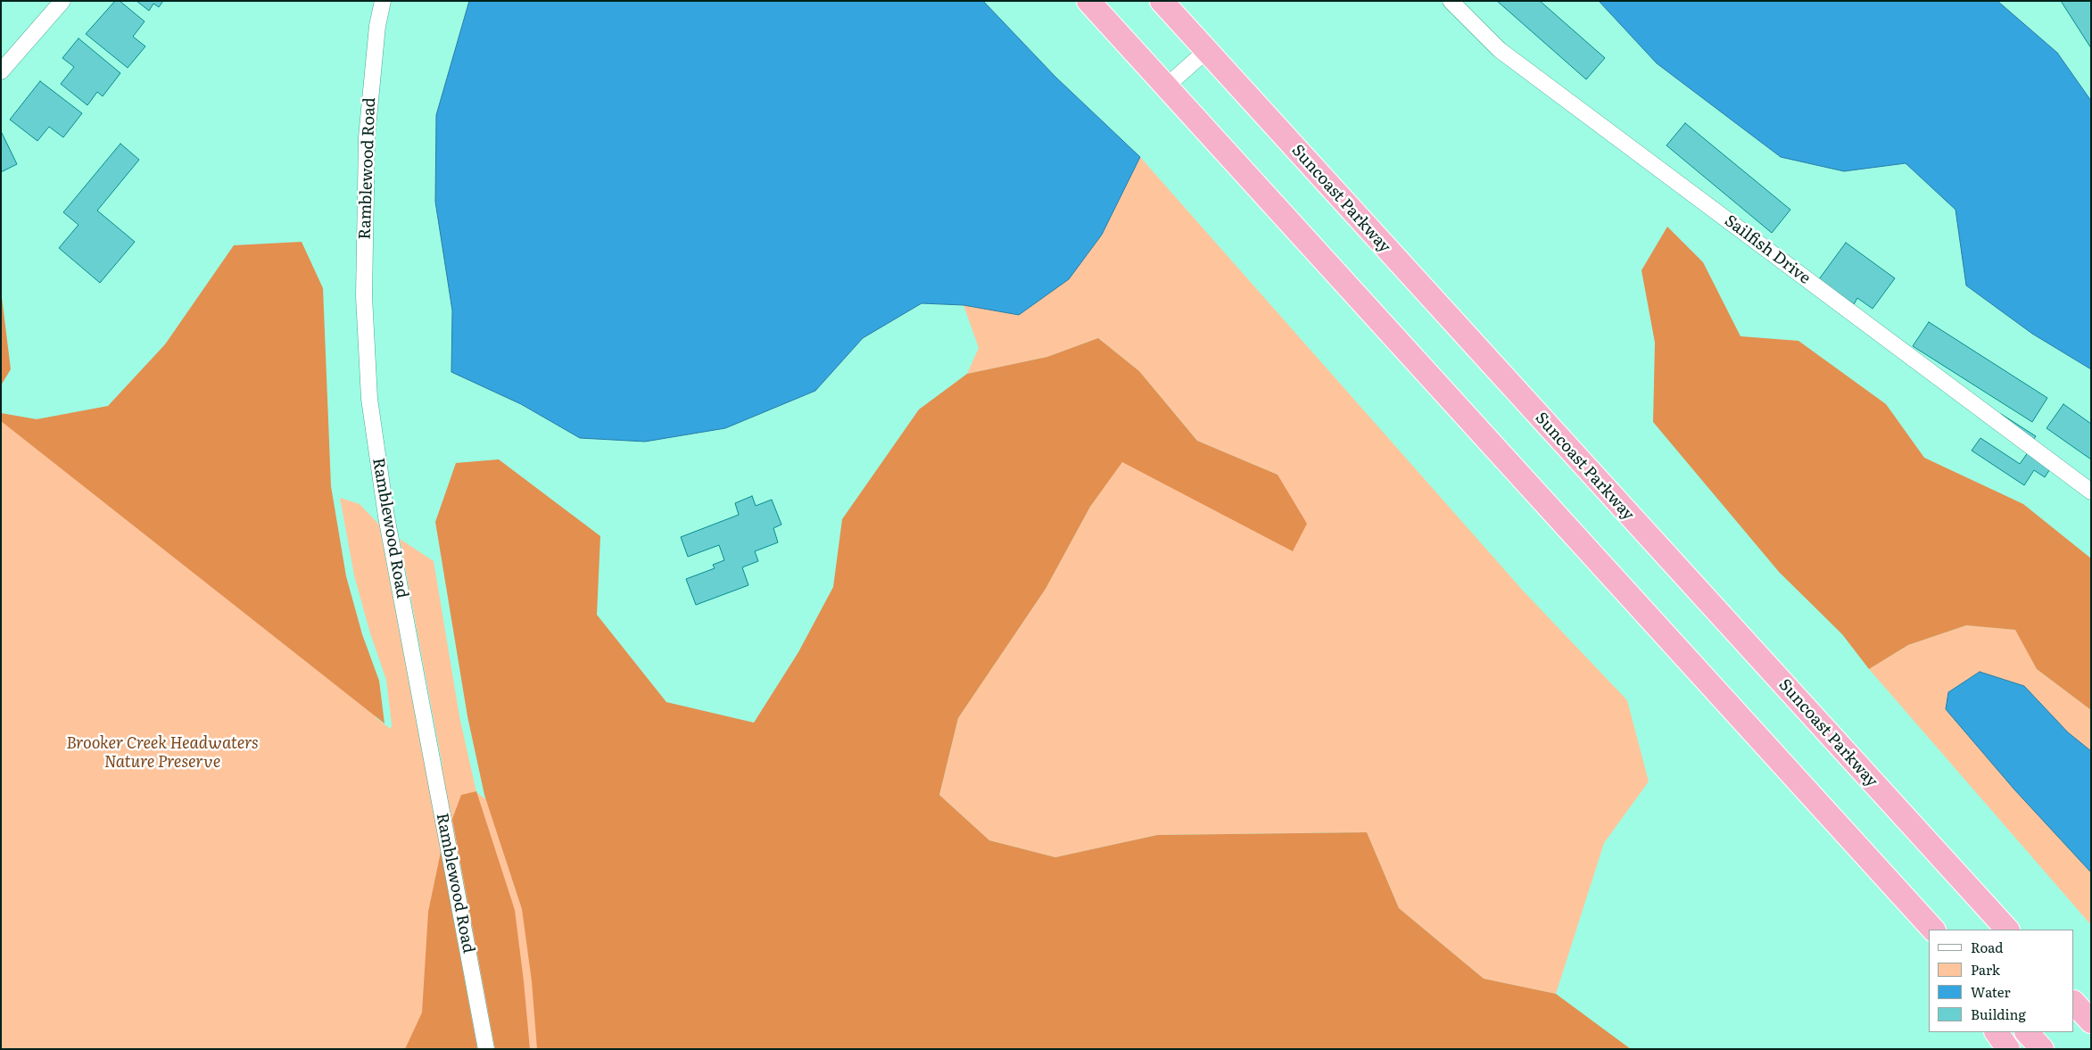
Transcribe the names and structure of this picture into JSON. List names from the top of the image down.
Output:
{
  "streets": {
    "highway": ["Suncoast Parkway"],
    "street": ["Ramblewood Road", "Sailfish Drive"]
  },
  "parks": ["Brooker Creek Headwaters Nature Preserve"],
  "legend": [
    "Road",
    "Park",
    "Water",
    "Building"
  ]
}
